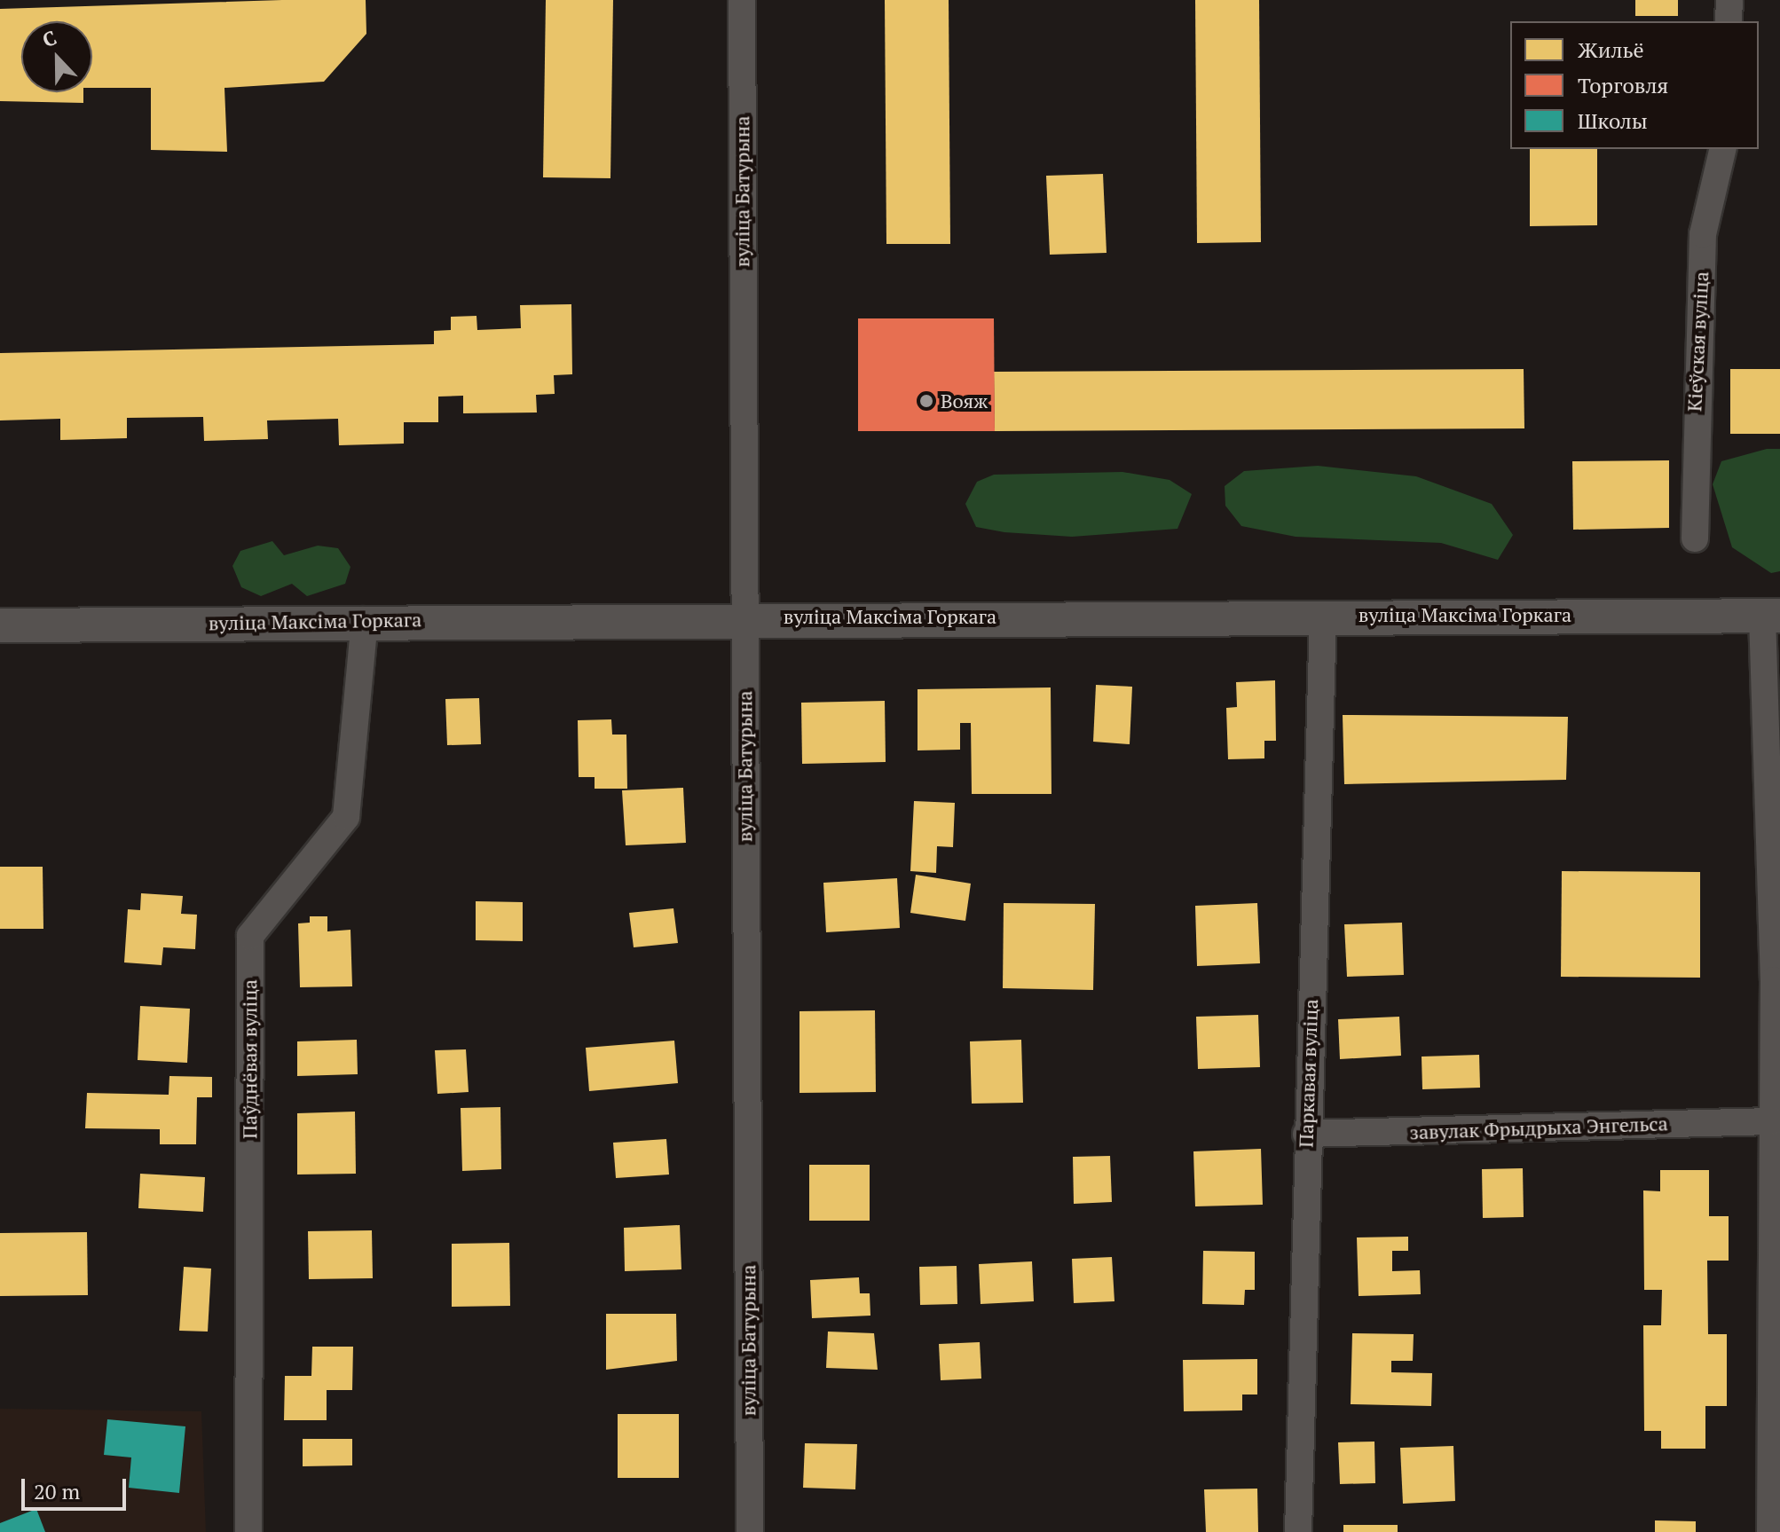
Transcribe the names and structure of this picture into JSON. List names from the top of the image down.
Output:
{
  "streets": {
    "street": [
      "вуліца Батурына",
      "Кіеўская вуліца",
      "вуліца Максіма Горкага",
      "Паўднёвая вуліца",
      "Паркавая вуліца",
      "завулак Фрыдрыха Энгельса"
    ]
  },
  "crossings": [
    ["вуліца Батурына", "вуліца Максіма Горкага"],
    ["вуліца Максіма Горкага", "Паўднёвая вуліца"],
    ["вуліца Максіма Горкага", "Паркавая вуліца"],
    ["Паркавая вуліца", "завулак Фрыдрыха Энгельса"]
  ],
  "places": ["Вояж"],
  "legend": ["Жильё", "Торговля", "Школы"],
  "scale_bar": "20 m",
  "north": "top"
}
